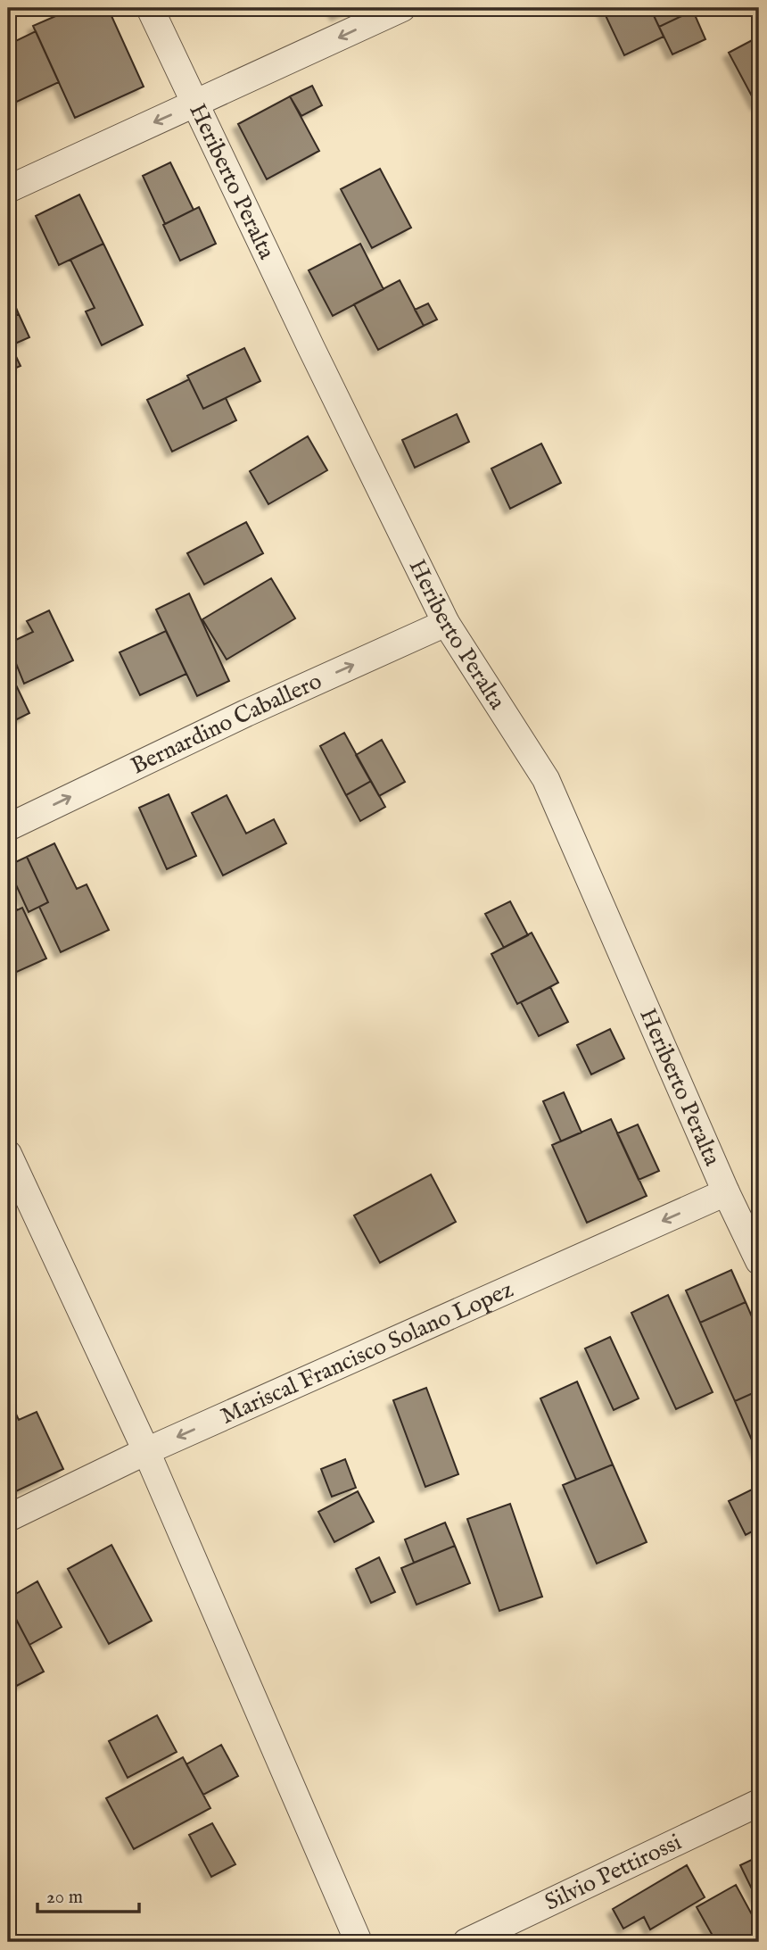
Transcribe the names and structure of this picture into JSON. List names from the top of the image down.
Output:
{
  "streets": {
    "street": [
      "Heriberto Peralta",
      "Bernardino Caballero",
      "Mariscal Francisco Solano Lopez",
      "Silvio Pettirossi"
    ]
  },
  "crossings": [
    ["Heriberto Peralta", "Bernardino Caballero"],
    ["Heriberto Peralta", "Mariscal Francisco Solano Lopez"]
  ],
  "one_way": ["Bernardino Caballero", "Mariscal Francisco Solano Lopez"],
  "scale_bar": "20 m"
}
